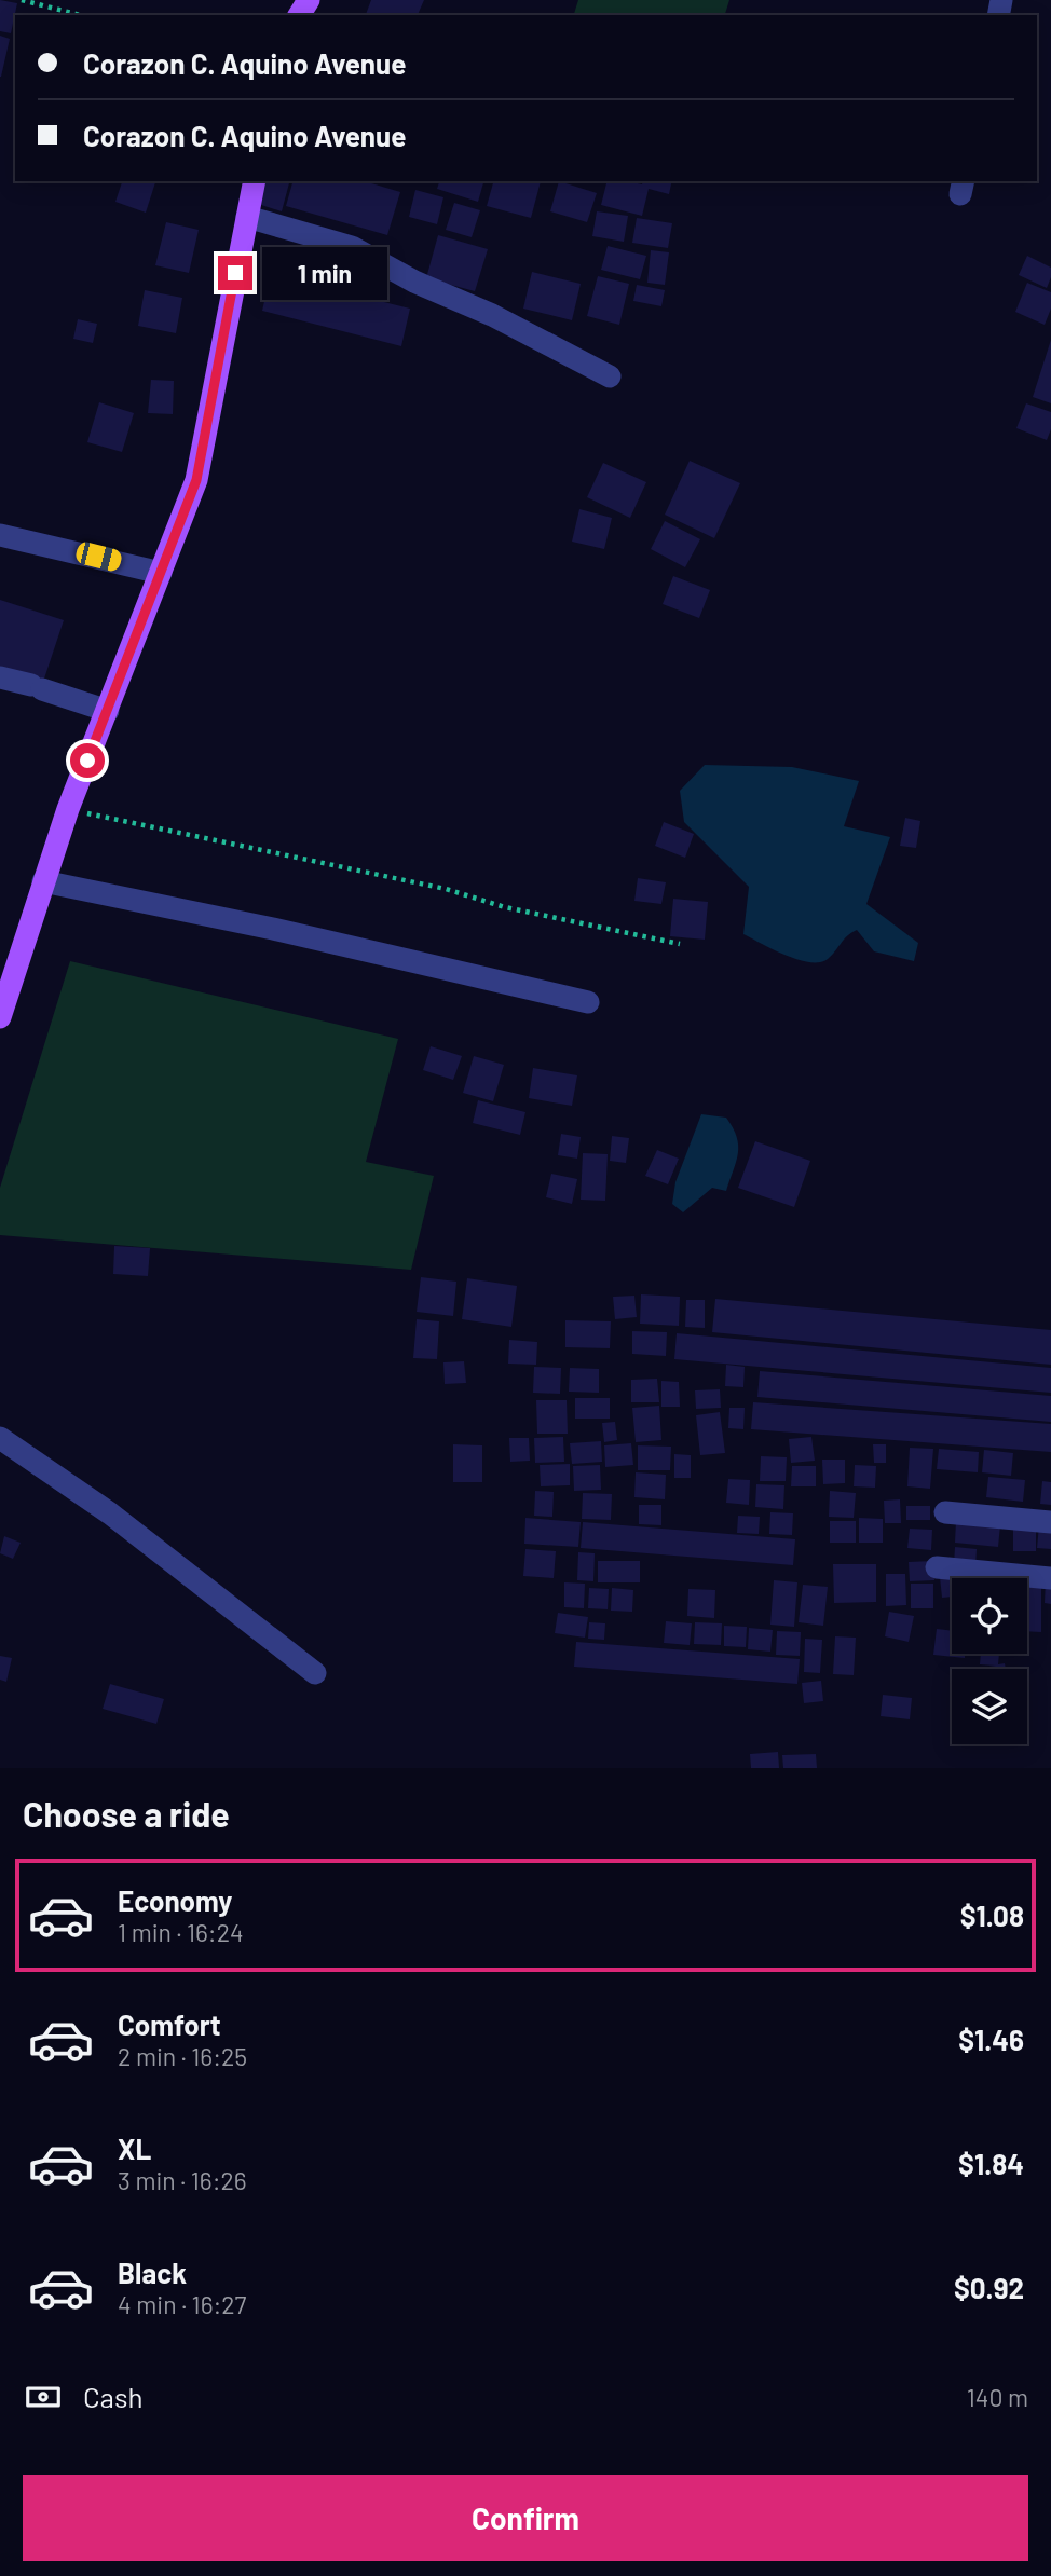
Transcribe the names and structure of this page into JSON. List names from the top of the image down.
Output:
{
  "page": {
    "banner": ["Corazon C. Aquino Avenue", "Corazon C. Aquino Avenue"],
    "bubble": "1 min",
    "heading": "Choose a ride",
    "list": [
      {
        "name": "Economy",
        "note": "1 min · 16:24",
        "value": "$1.08"
      },
      {
        "name": "Comfort",
        "note": "2 min · 16:25",
        "value": "$1.46"
      },
      {
        "name": "XL",
        "note": "3 min · 16:26",
        "value": "$1.84"
      },
      {
        "name": "Black",
        "note": "4 min · 16:27",
        "value": "$0.92"
      }
    ],
    "pay": ["Cash", "140 m"],
    "buttons": "Confirm"
  }
}
